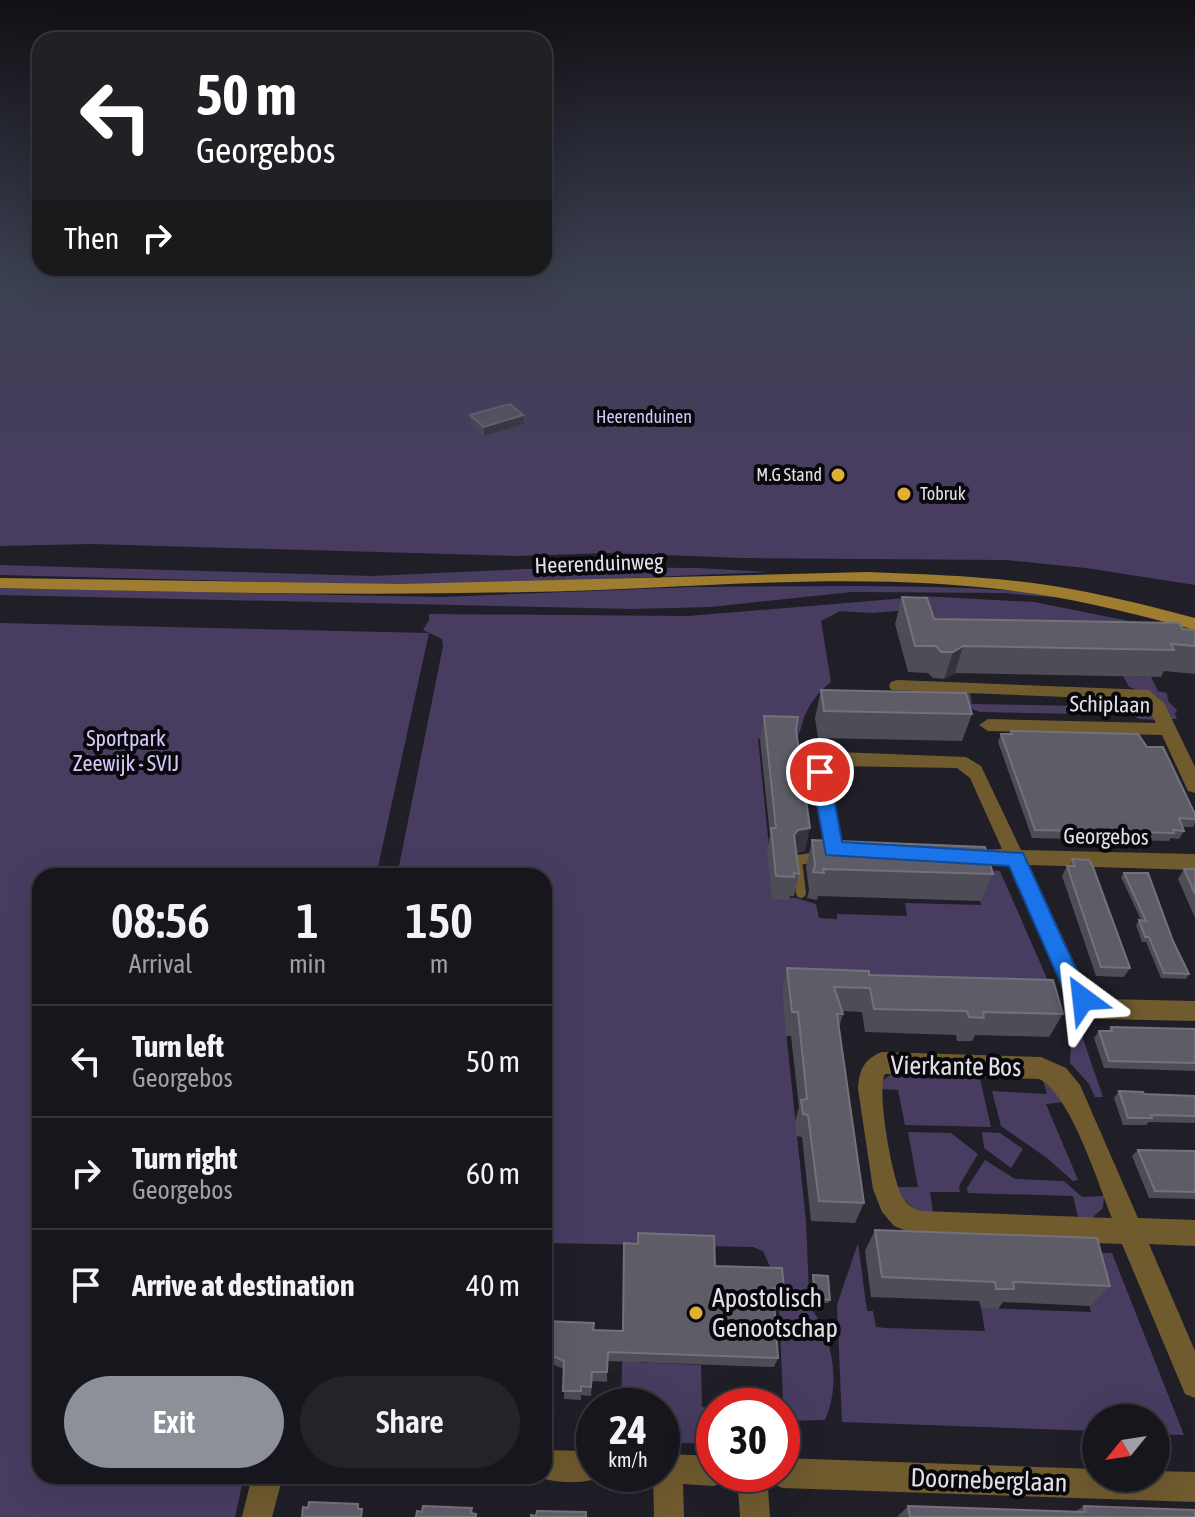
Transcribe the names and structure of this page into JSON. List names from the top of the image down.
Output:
{
  "streets": {
    "main road": ["Heerenduinweg"],
    "street": [
      "Schiplaan",
      "Georgebos",
      "Vierkante Bos",
      "Doorneberglaan"
    ]
  },
  "parks": ["Heerenduinen", "Sportpark Zeewijk - SVIJ"],
  "places": ["M.G Stand", "Tobruk", "Apostolisch Genootschap"],
  "north": "bottom left",
  "page": {
    "turn": ["50 m", "Georgebos"],
    "then": "Then",
    "eta": [
      "08:56",
      "Arrival",
      "1",
      "min",
      "150",
      "m"
    ],
    "list": [
      {
        "name": "Turn left",
        "note": "Georgebos",
        "value": "50 m"
      },
      {
        "name": "Turn right",
        "note": "Georgebos",
        "value": "60 m"
      },
      {
        "name": "Arrive at destination",
        "value": "40 m"
      }
    ],
    "buttons": ["Exit", "Share"],
    "speed": "24 km/h",
    "limit": "30"
  }
}
